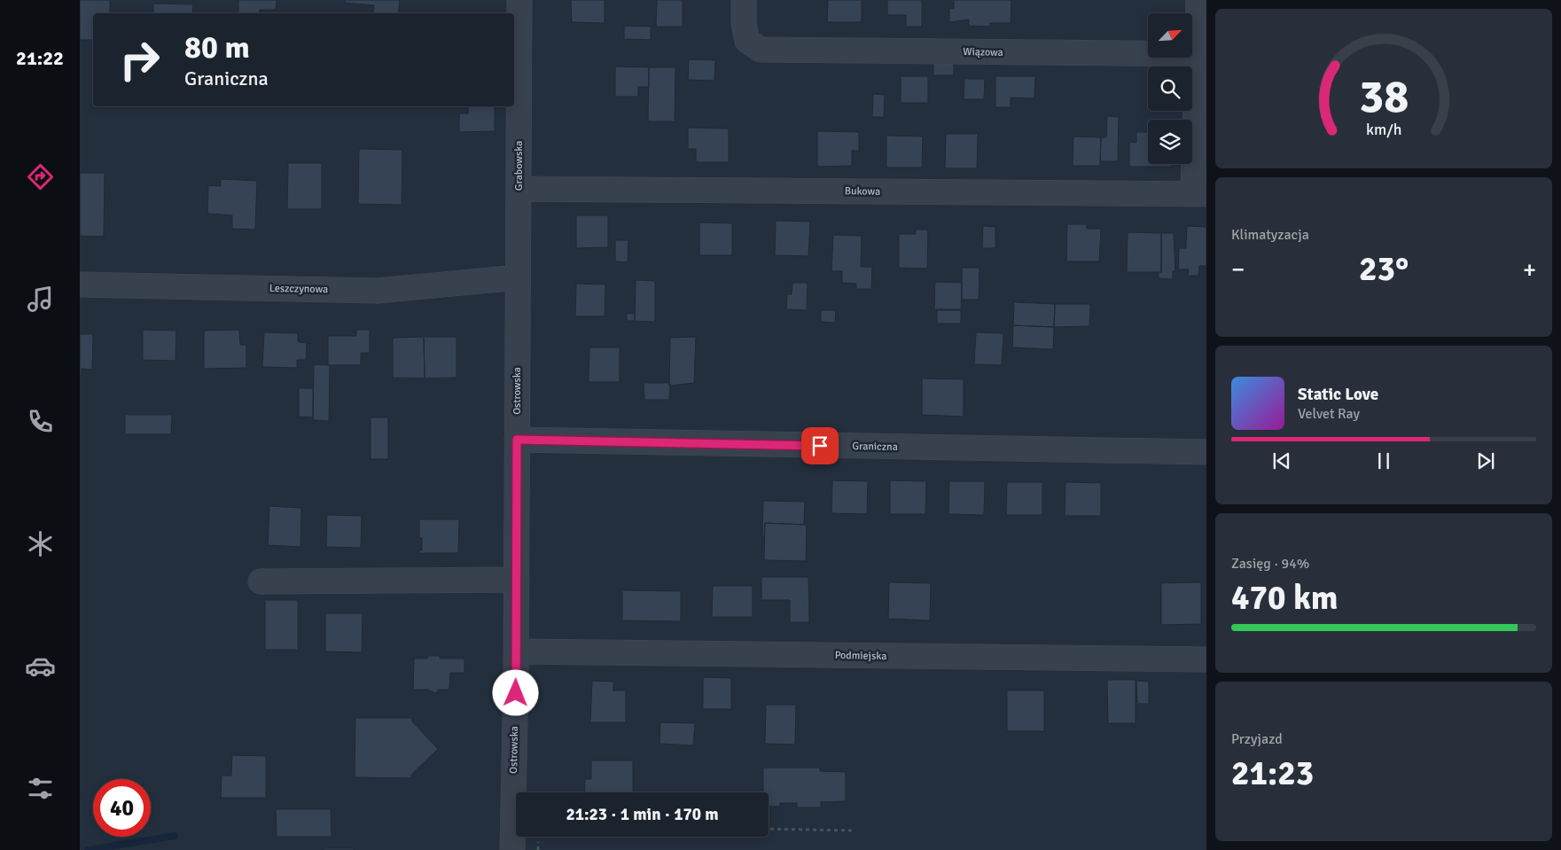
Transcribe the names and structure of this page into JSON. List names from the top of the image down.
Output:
{
  "streets": {
    "street": [
      "Wiązowa",
      "Grabowska",
      "Bukowa",
      "Leszczynowa",
      "Ostrowska",
      "Graniczna",
      "Podmiejska"
    ]
  },
  "crossings": [
    ["Grabowska", "Bukowa"],
    ["Grabowska", "Leszczynowa"],
    ["Grabowska", "Ostrowska"],
    ["Ostrowska", "Graniczna"],
    ["Ostrowska", "Podmiejska"]
  ],
  "north": "top right",
  "page": {
    "tabs": "21:22",
    "turn": ["80 m", "Graniczna"],
    "tile": [
      "Klimatyzacja",
      ["Zasięg · 94%", "470 km"],
      ["Przyjazd", "21:23"]
    ],
    "heat": ["−", "23°", "+"],
    "song": ["Static Love", "Velvet Ray"],
    "limit": "40",
    "trip": "21:23 · 1 min · 170 m",
    "gauge": ["38", "km/h"]
  }
}
